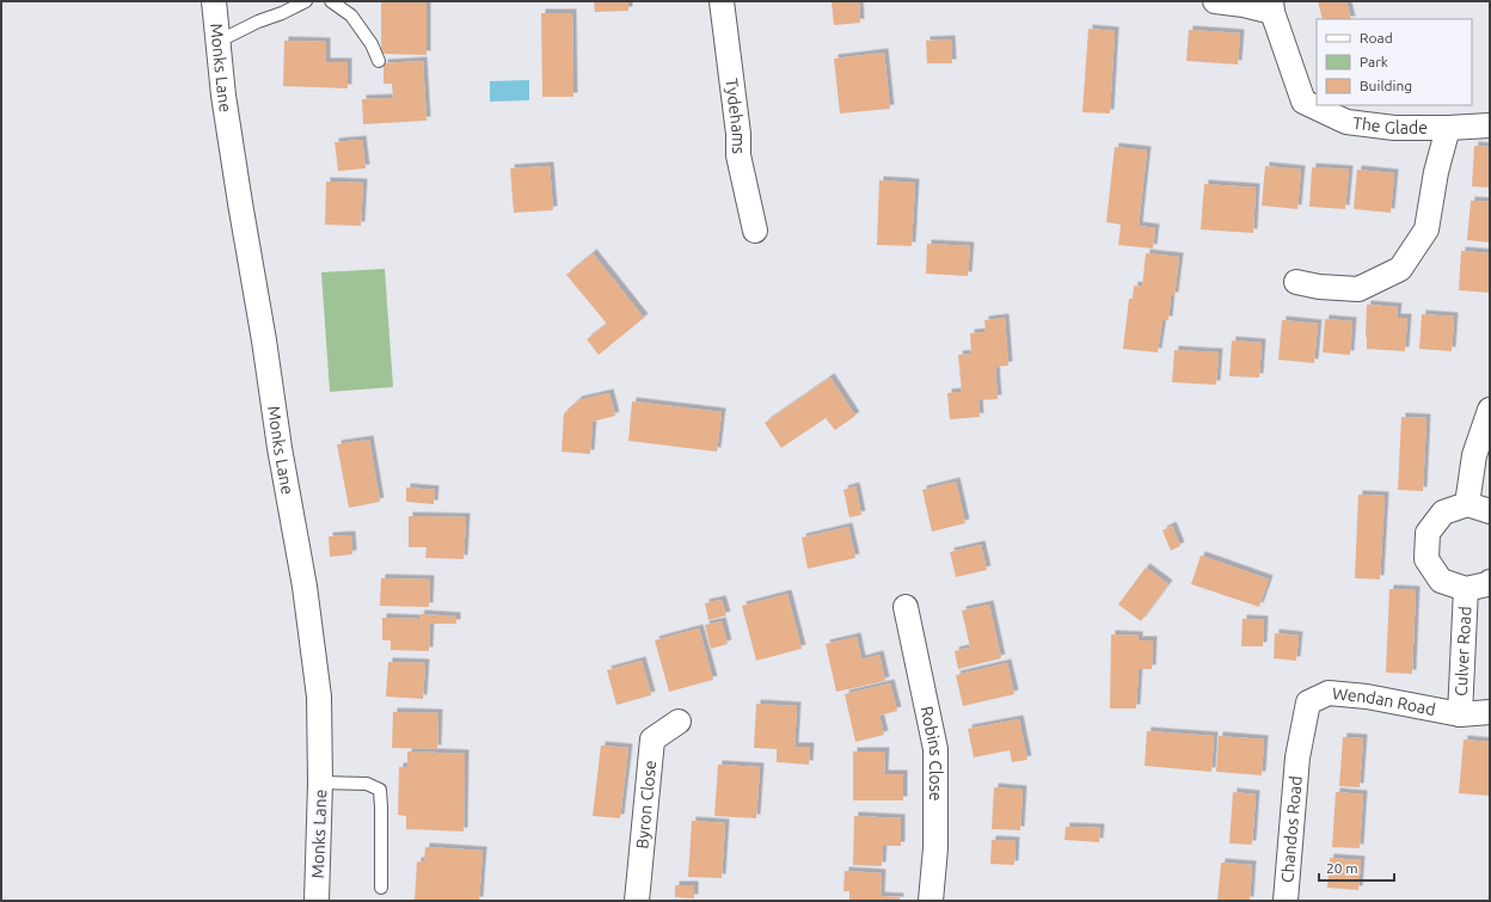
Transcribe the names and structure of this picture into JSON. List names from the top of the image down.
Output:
{
  "streets": {
    "street": [
      "Monks Lane",
      "Tydehams",
      "The Glade",
      "Culver Road",
      "Wendan Road",
      "Robins Close",
      "Byron Close",
      "Chandos Road"
    ]
  },
  "crossings": [
    ["Culver Road", "Wendan Road"],
    ["Wendan Road", "Chandos Road"]
  ],
  "legend": ["Road", "Park", "Building"],
  "scale_bar": "20 m"
}
